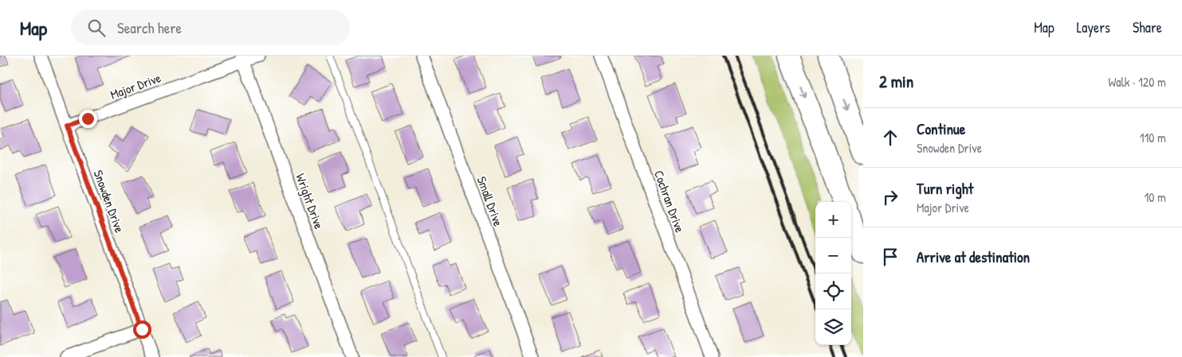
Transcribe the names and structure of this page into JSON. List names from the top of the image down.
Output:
{
  "streets": {
    "street": [
      "Major Drive",
      "Snowden Drive",
      "Wright Drive",
      "Small Drive",
      "Cochran Drive"
    ]
  },
  "crossings": [
    ["Major Drive", "Snowden Drive"],
    ["Major Drive", "Wright Drive"]
  ],
  "page": {
    "header": "Map",
    "search": "Search here",
    "nav": ["Map", "Layers", "Share"],
    "heading": ["2 min", "Walk · 120 m"],
    "list": [
      ["Continue", "Snowden Drive", "110 m"],
      ["Turn right", "Major Drive", "10 m"],
      "Arrive at destination"
    ],
    "map_buttons": ["+", "−"]
  }
}
